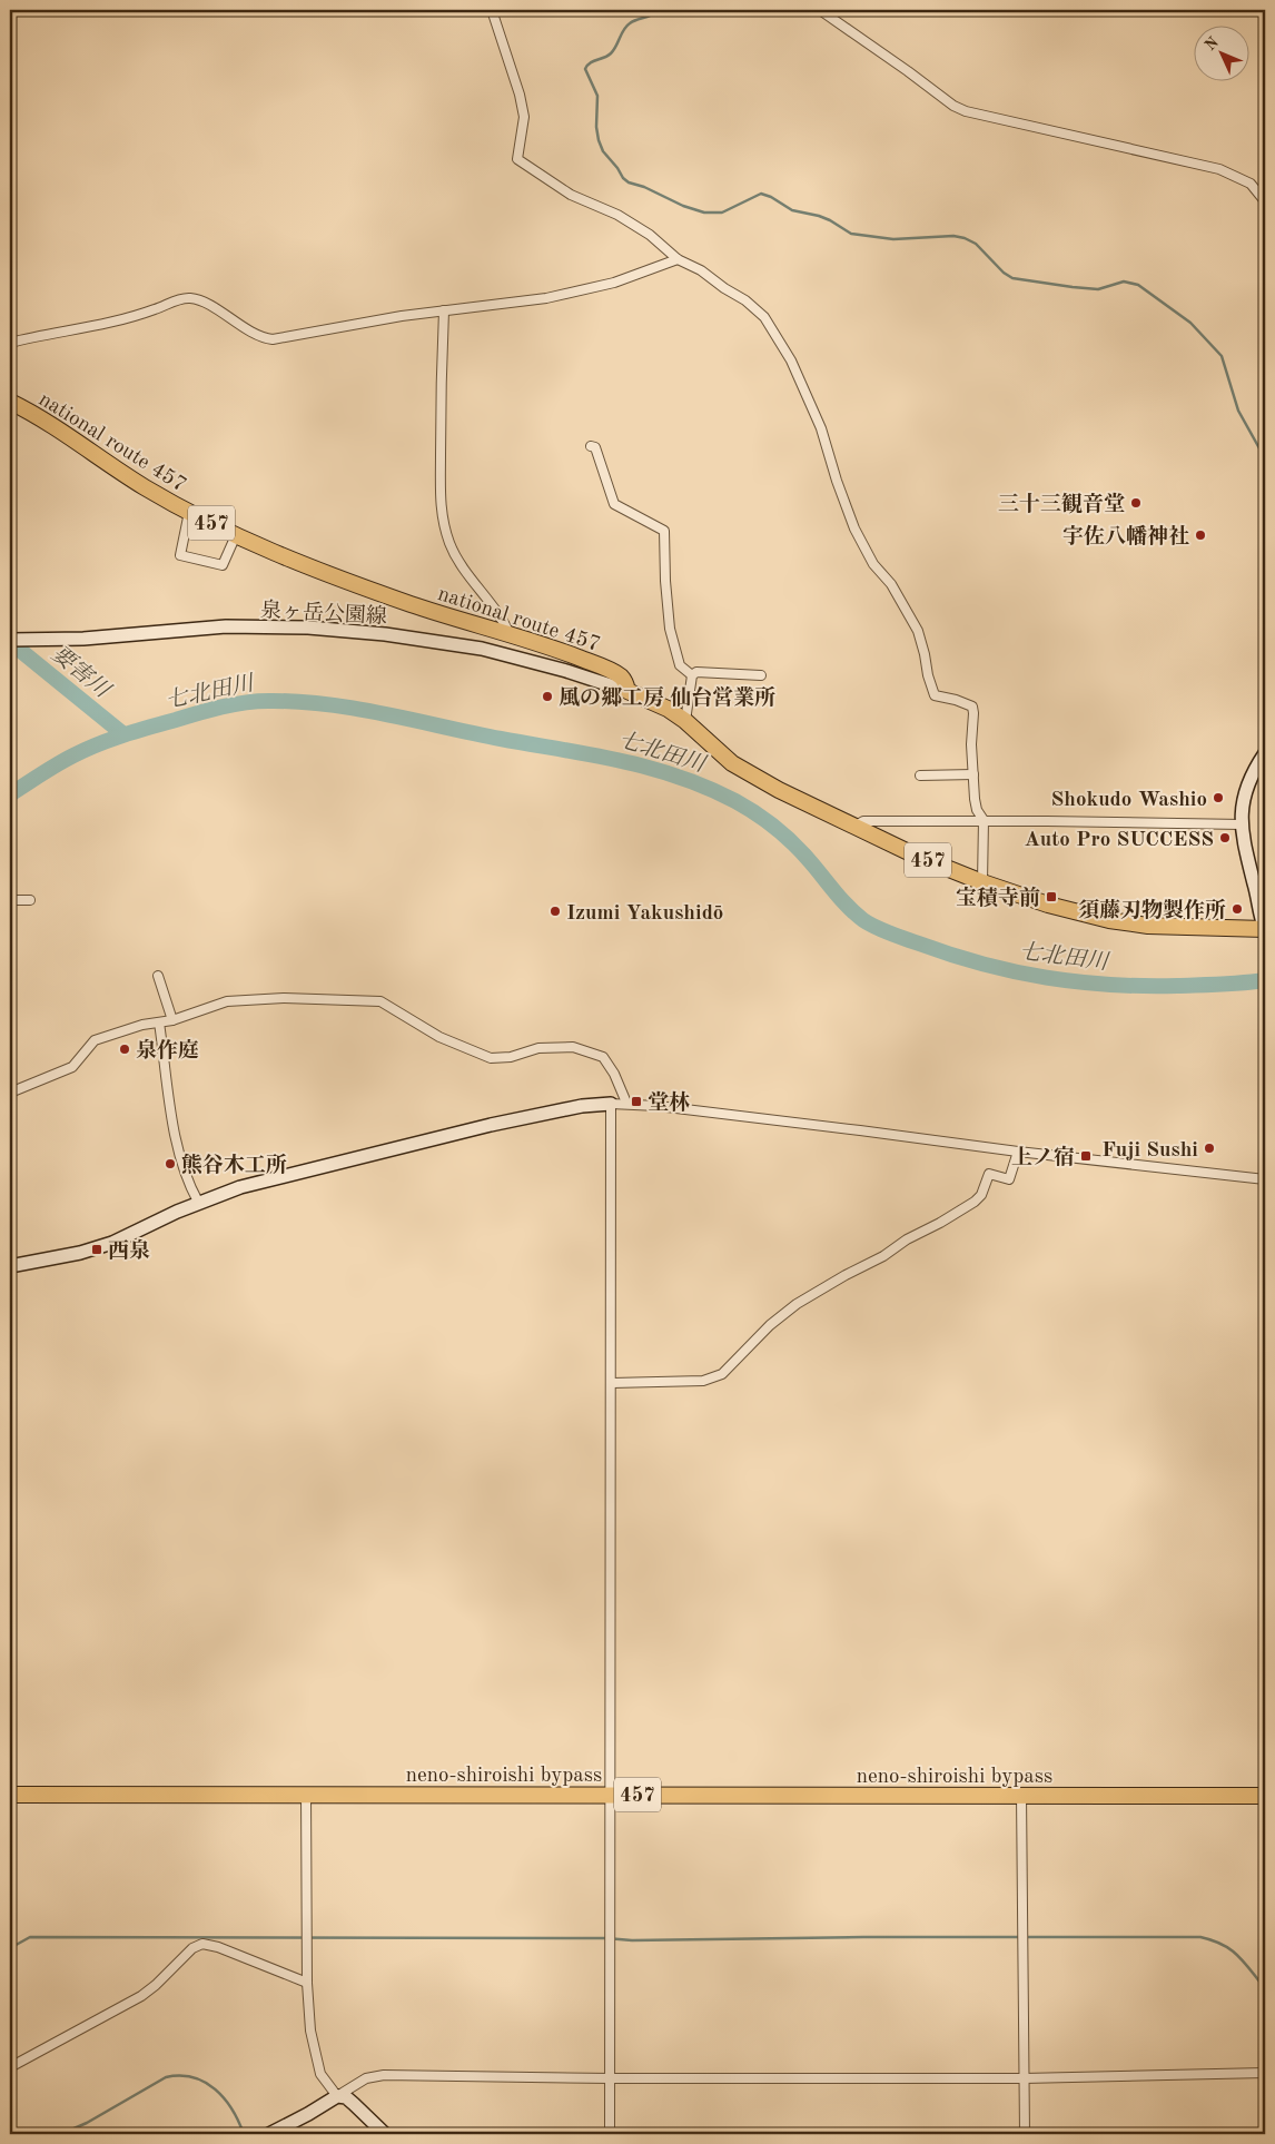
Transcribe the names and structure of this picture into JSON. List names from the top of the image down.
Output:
{
  "streets": {
    "highway": ["national route 457", "457", "neno-shiroishi bypass"],
    "main road": ["泉ヶ岳公園線"]
  },
  "crossings": [
    ["national route 457", "457"],
    ["national route 457", "泉ヶ岳公園線"],
    ["457", "泉ヶ岳公園線"]
  ],
  "water": ["要害川", "七北田川"],
  "places": {
    "other": [
      "三十三観音堂",
      "宇佐八幡神社",
      "風の郷工房 仙台営業所",
      "Shokudo Washio",
      "Auto Pro SUCCESS",
      "須藤刃物製作所",
      "Izumi Yakushidō",
      "泉作庭",
      "Fuji Sushi",
      "熊谷木工所"
    ],
    "transit": [
      "宝積寺前",
      "堂林",
      "上ノ宿",
      "西泉"
    ]
  },
  "north": "top left"
}
